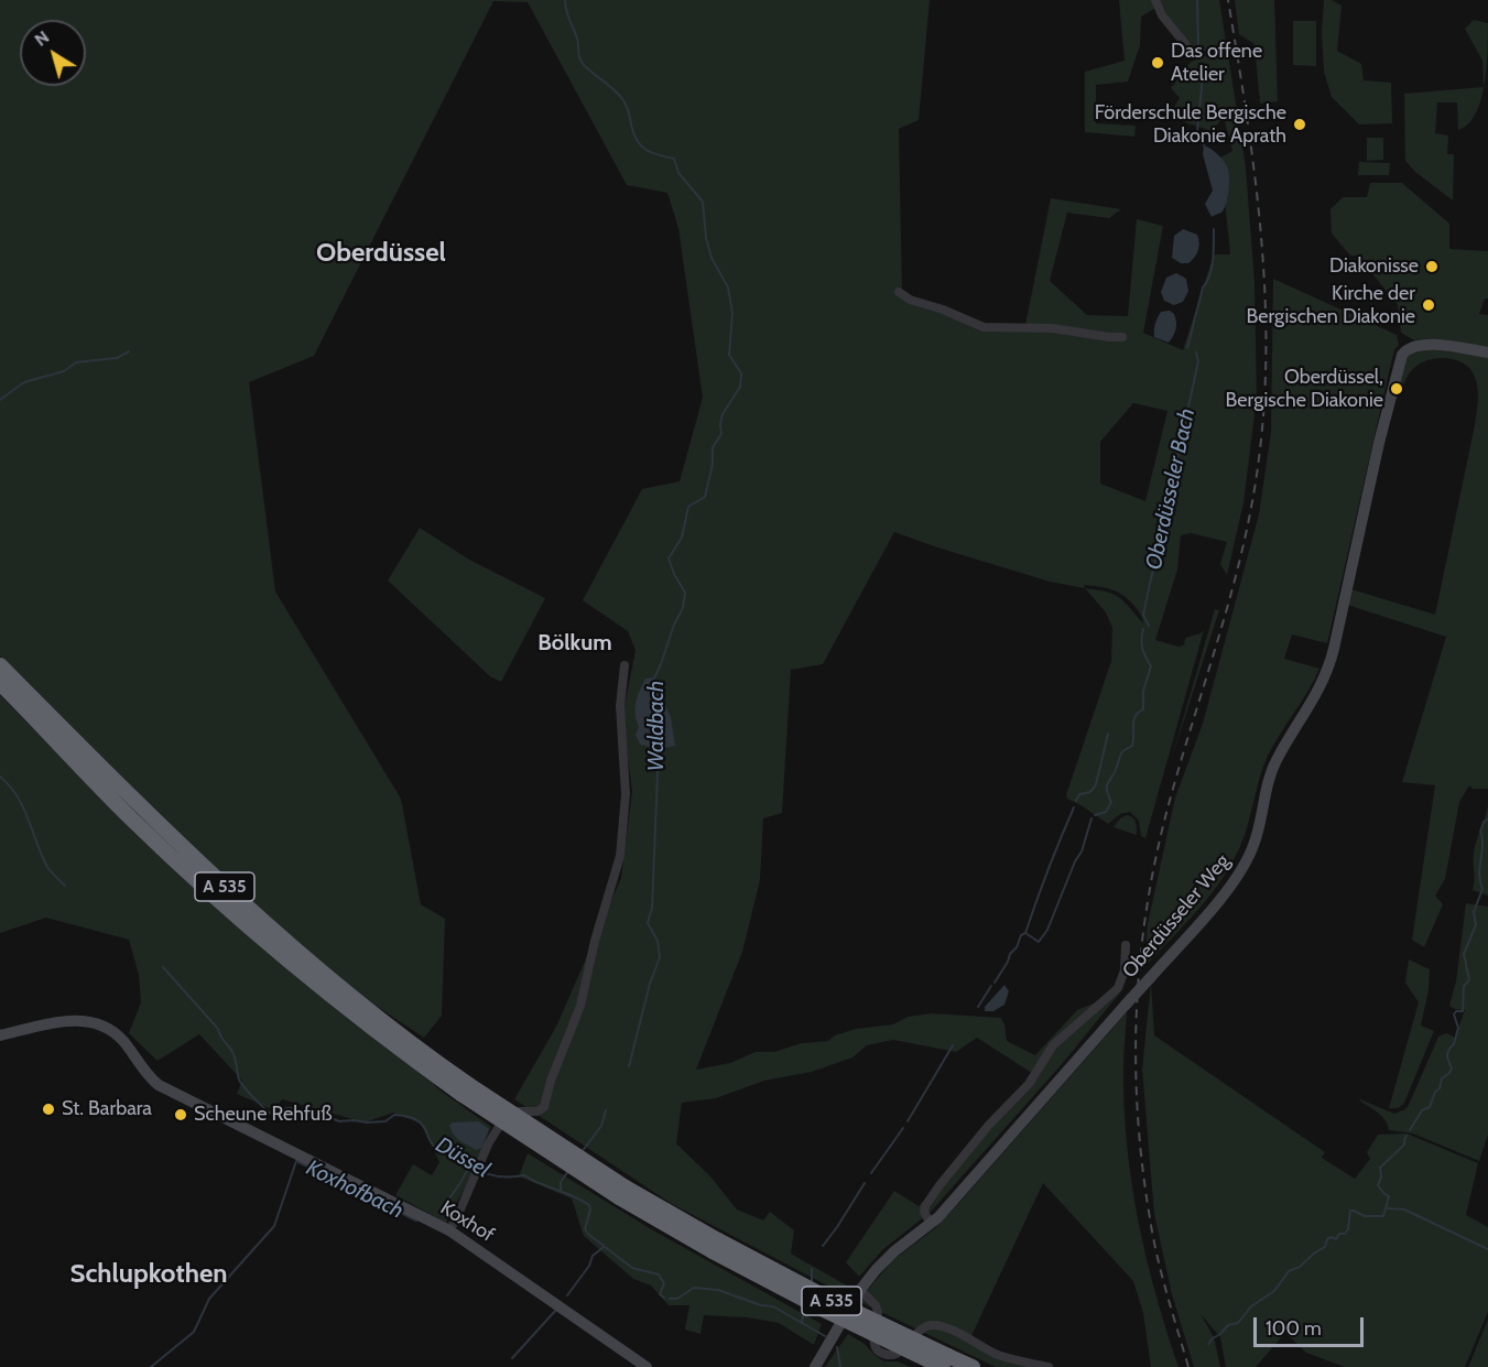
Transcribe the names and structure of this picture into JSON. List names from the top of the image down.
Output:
{
  "streets": {
    "highway": ["A 535"],
    "street": ["Oberdüsseler Weg", "Koxhof"]
  },
  "districts": ["Oberdüssel", "Bölkum", "Schlupkothen"],
  "water": [
    "Oberdüsseler Bach",
    "Waldbach",
    "Düssel",
    "Koxhofbach"
  ],
  "places": [
    "Das offene Atelier",
    "Förderschule Bergische Diakonie Aprath",
    "Diakonisse",
    "Kirche der Bergischen Diakonie",
    "Oberdüssel, Bergische Diakonie",
    "St. Barbara",
    "Scheune Rehfuß"
  ],
  "scale_bar": "100 m",
  "north": "top left"
}
